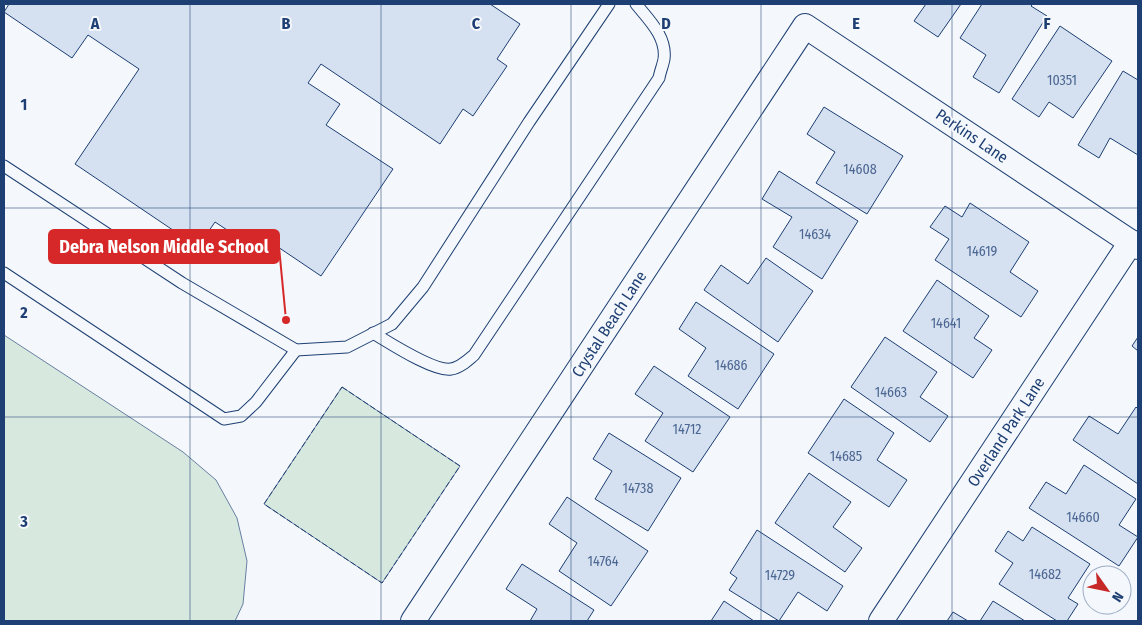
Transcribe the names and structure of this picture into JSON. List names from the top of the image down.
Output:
{
  "streets": {
    "street": ["Perkins Lane", "Crystal Beach Lane", "Overland Park Lane"]
  },
  "crossings": [
    ["Perkins Lane", "Crystal Beach Lane"],
    ["Perkins Lane", "Overland Park Lane"]
  ],
  "places": ["Debra Nelson Middle School"],
  "house_numbers": [
    "10351",
    "14608",
    "14634",
    "14619",
    "14641",
    "14686",
    "14663",
    "14712",
    "14685",
    "14738",
    "14660",
    "14764",
    "14682",
    "14729"
  ],
  "north": "bottom right",
  "grid": {
    "columns": [
      "A",
      "B",
      "C",
      "D",
      "E",
      "F"
    ],
    "rows": ["1", "2", "3"]
  }
}
